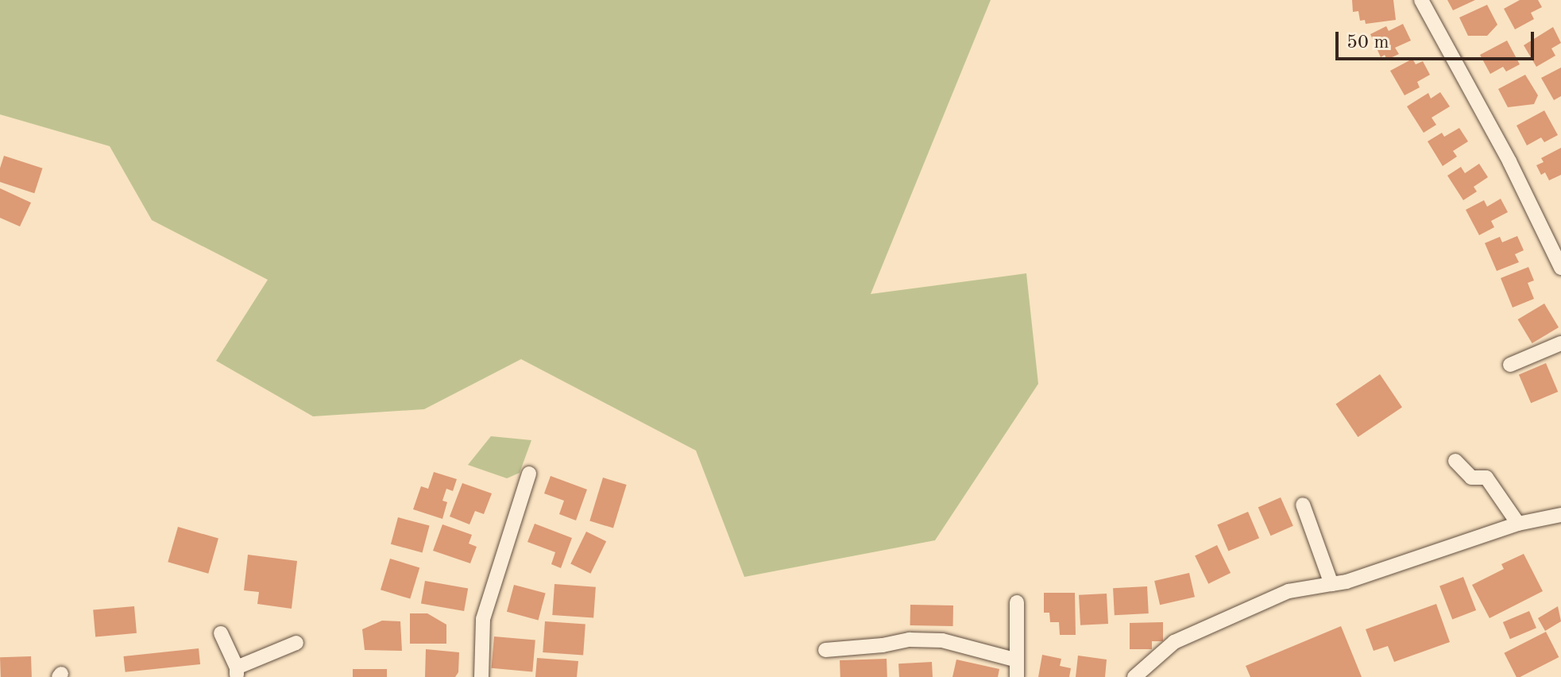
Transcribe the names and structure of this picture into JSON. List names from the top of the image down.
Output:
{
  "scale_bar": "50 m"
}
